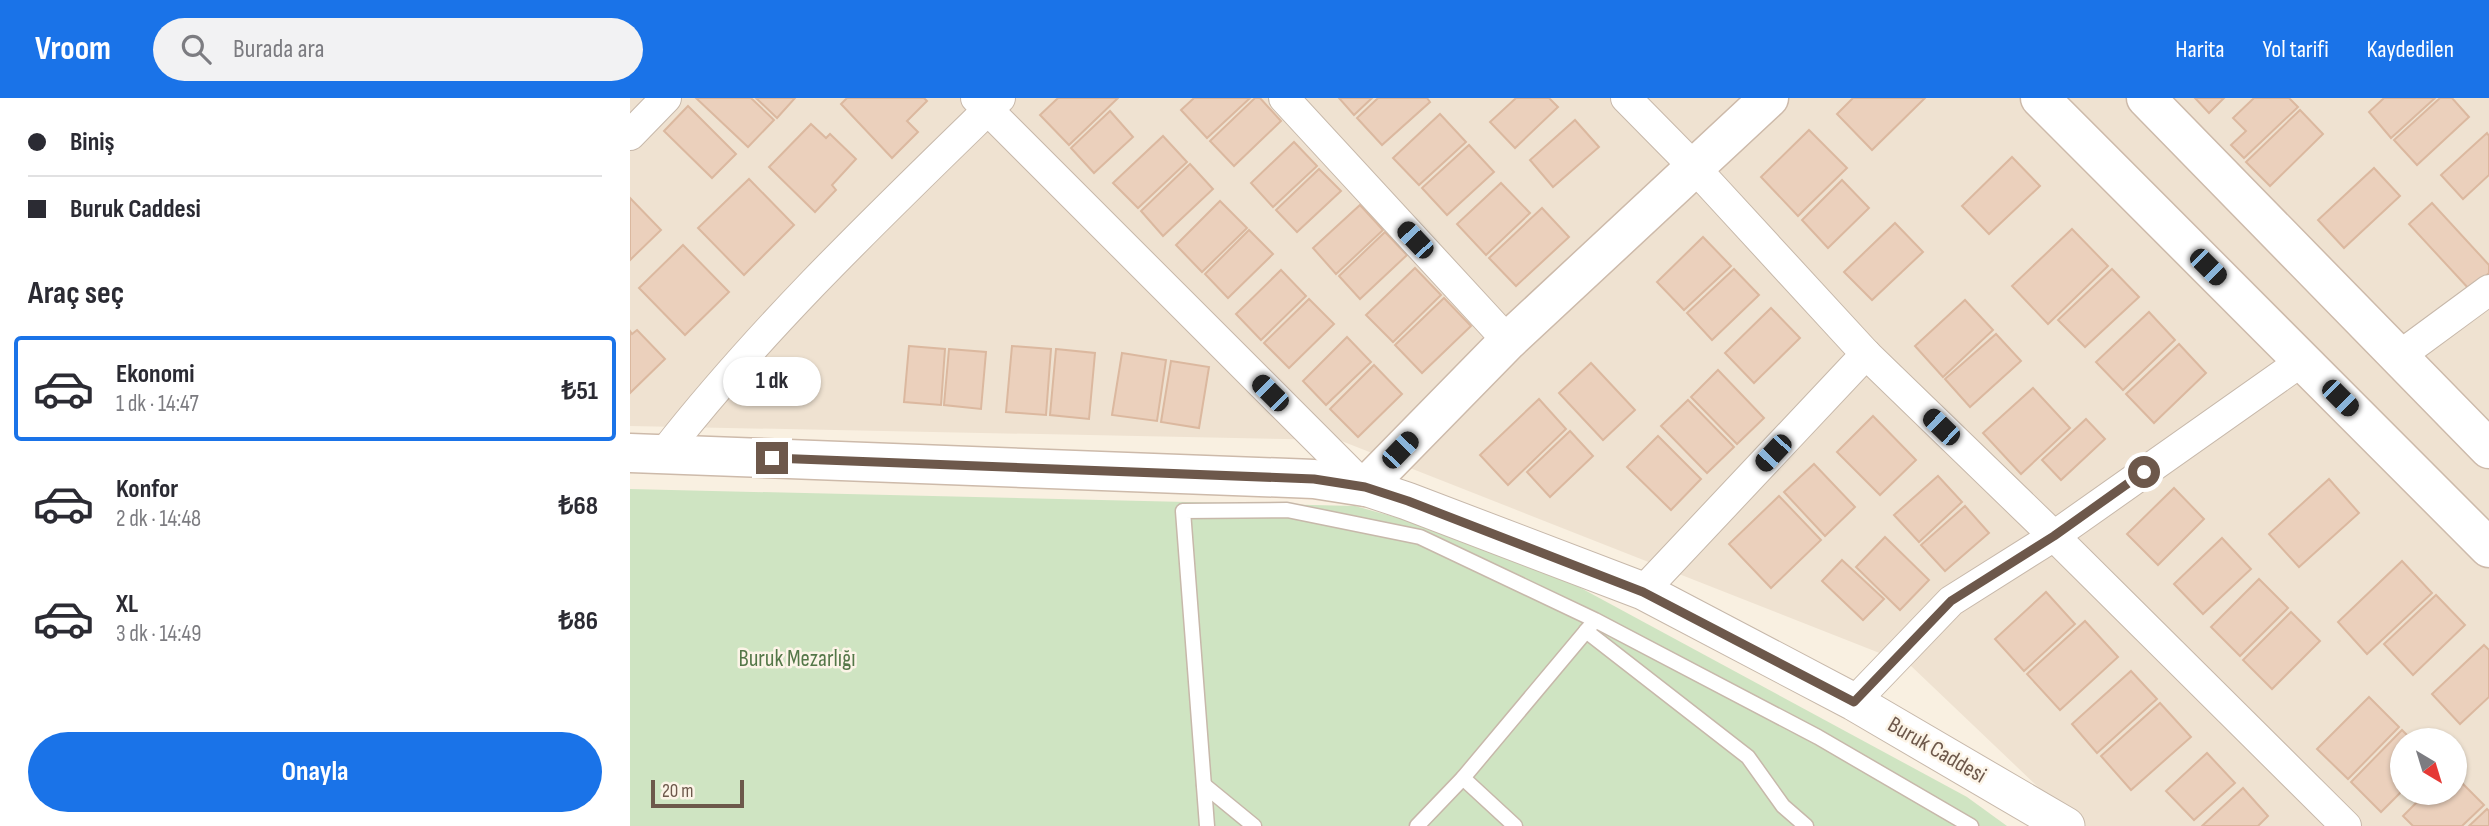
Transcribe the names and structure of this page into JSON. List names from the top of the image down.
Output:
{
  "streets": {
    "main road": ["Buruk Caddesi"]
  },
  "parks": ["Buruk Mezarlığı"],
  "scale_bar": "20 m",
  "north": "bottom right",
  "page": {
    "header": "Vroom",
    "search": "Burada ara",
    "nav": ["Harita", "Yol tarifi", "Kaydedilen"],
    "banner": ["Biniş", "Buruk Caddesi"],
    "heading": "Araç seç",
    "list": [
      {
        "name": "Ekonomi",
        "note": "1 dk · 14:47",
        "value": "₺51"
      },
      {
        "name": "Konfor",
        "note": "2 dk · 14:48",
        "value": "₺68"
      },
      {
        "name": "XL",
        "note": "3 dk · 14:49",
        "value": "₺86"
      }
    ],
    "bubble": "1 dk",
    "buttons": "Onayla",
    "scale": "20 m"
  }
}
